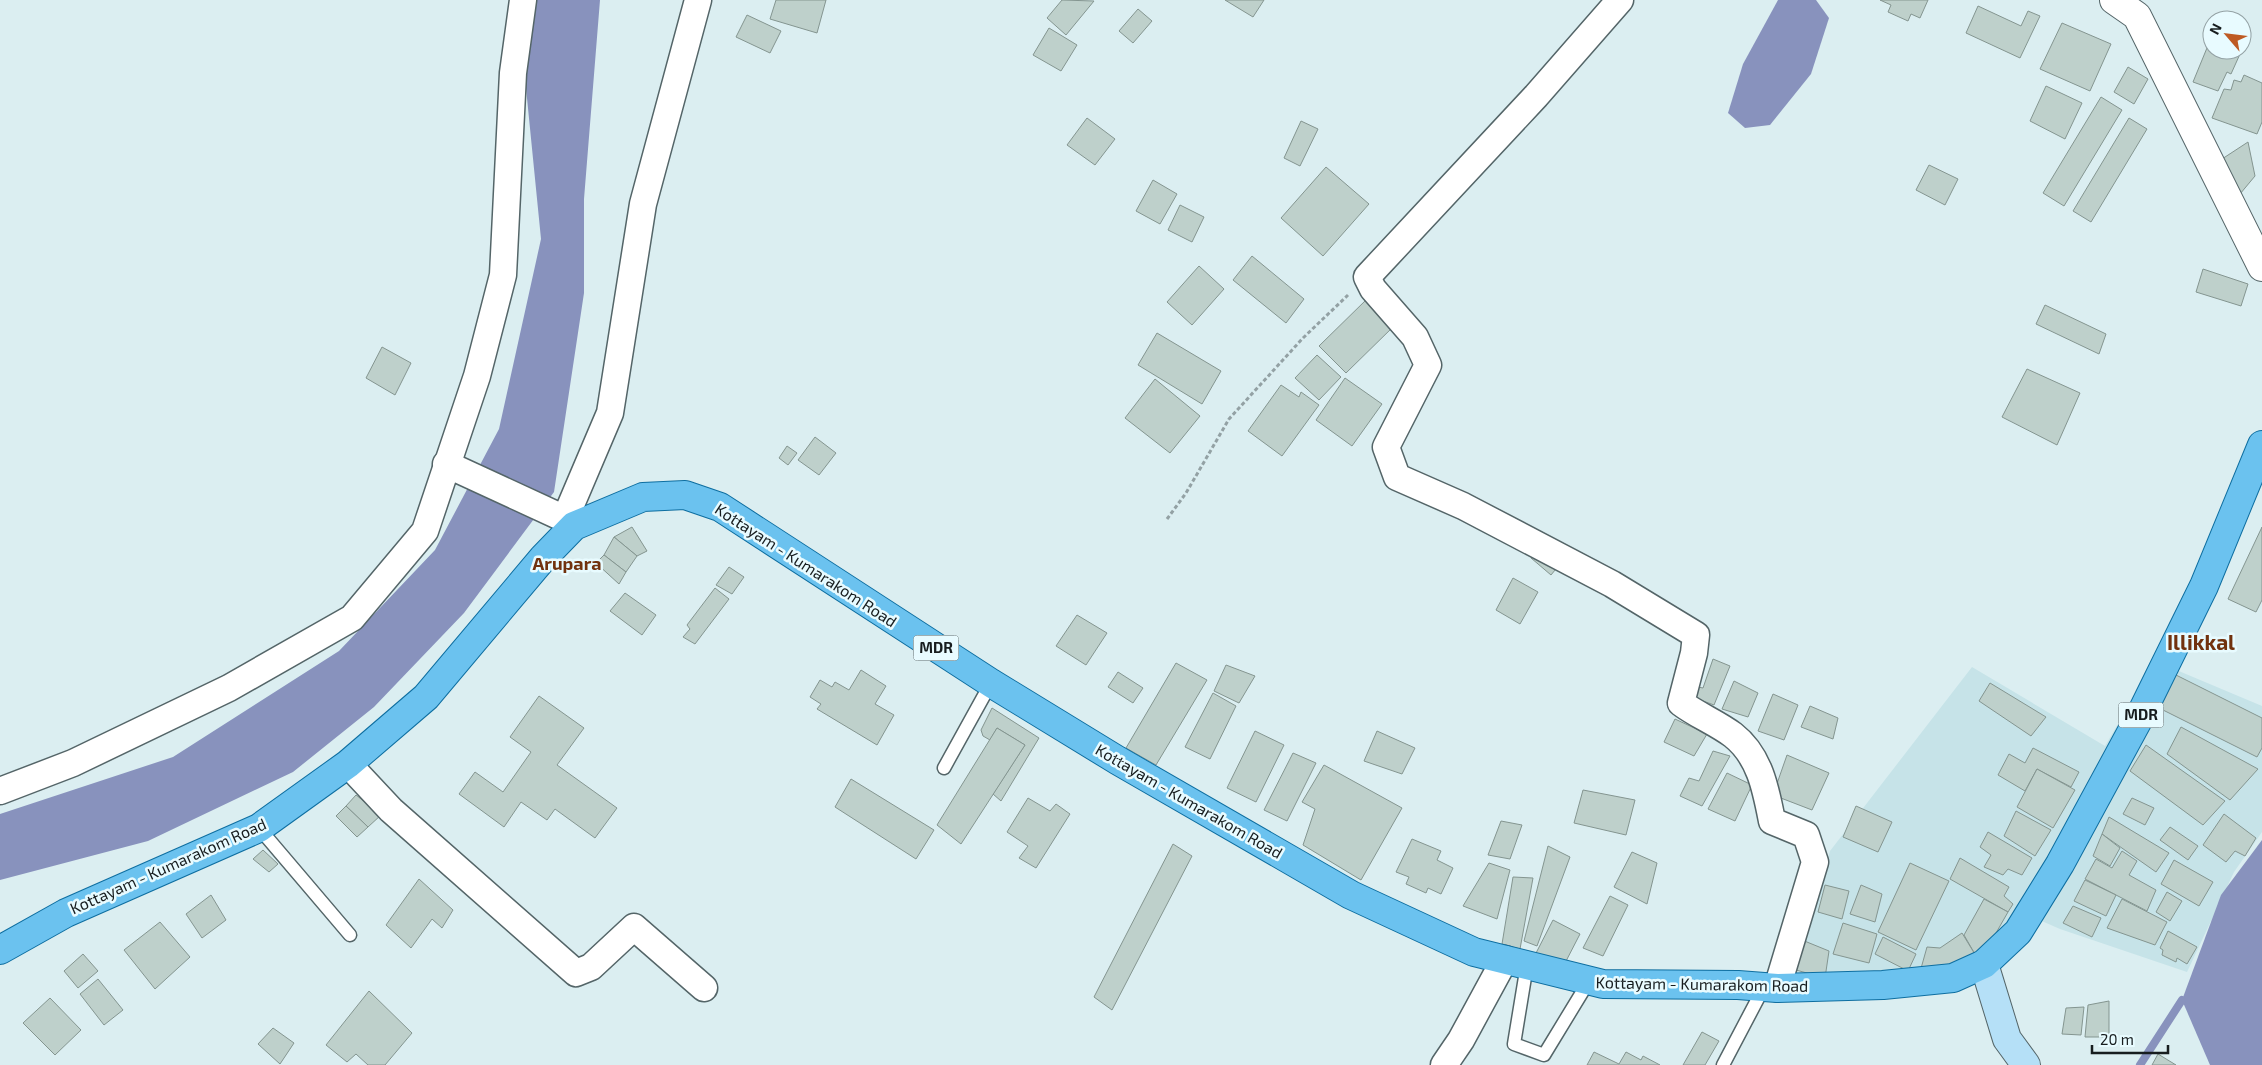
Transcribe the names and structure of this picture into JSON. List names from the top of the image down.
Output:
{
  "streets": {
    "main road": ["Kottayam - Kumarakom Road", "MDR"]
  },
  "districts": ["Arupara", "Illikkal"],
  "scale_bar": "20 m",
  "north": "top left"
}
